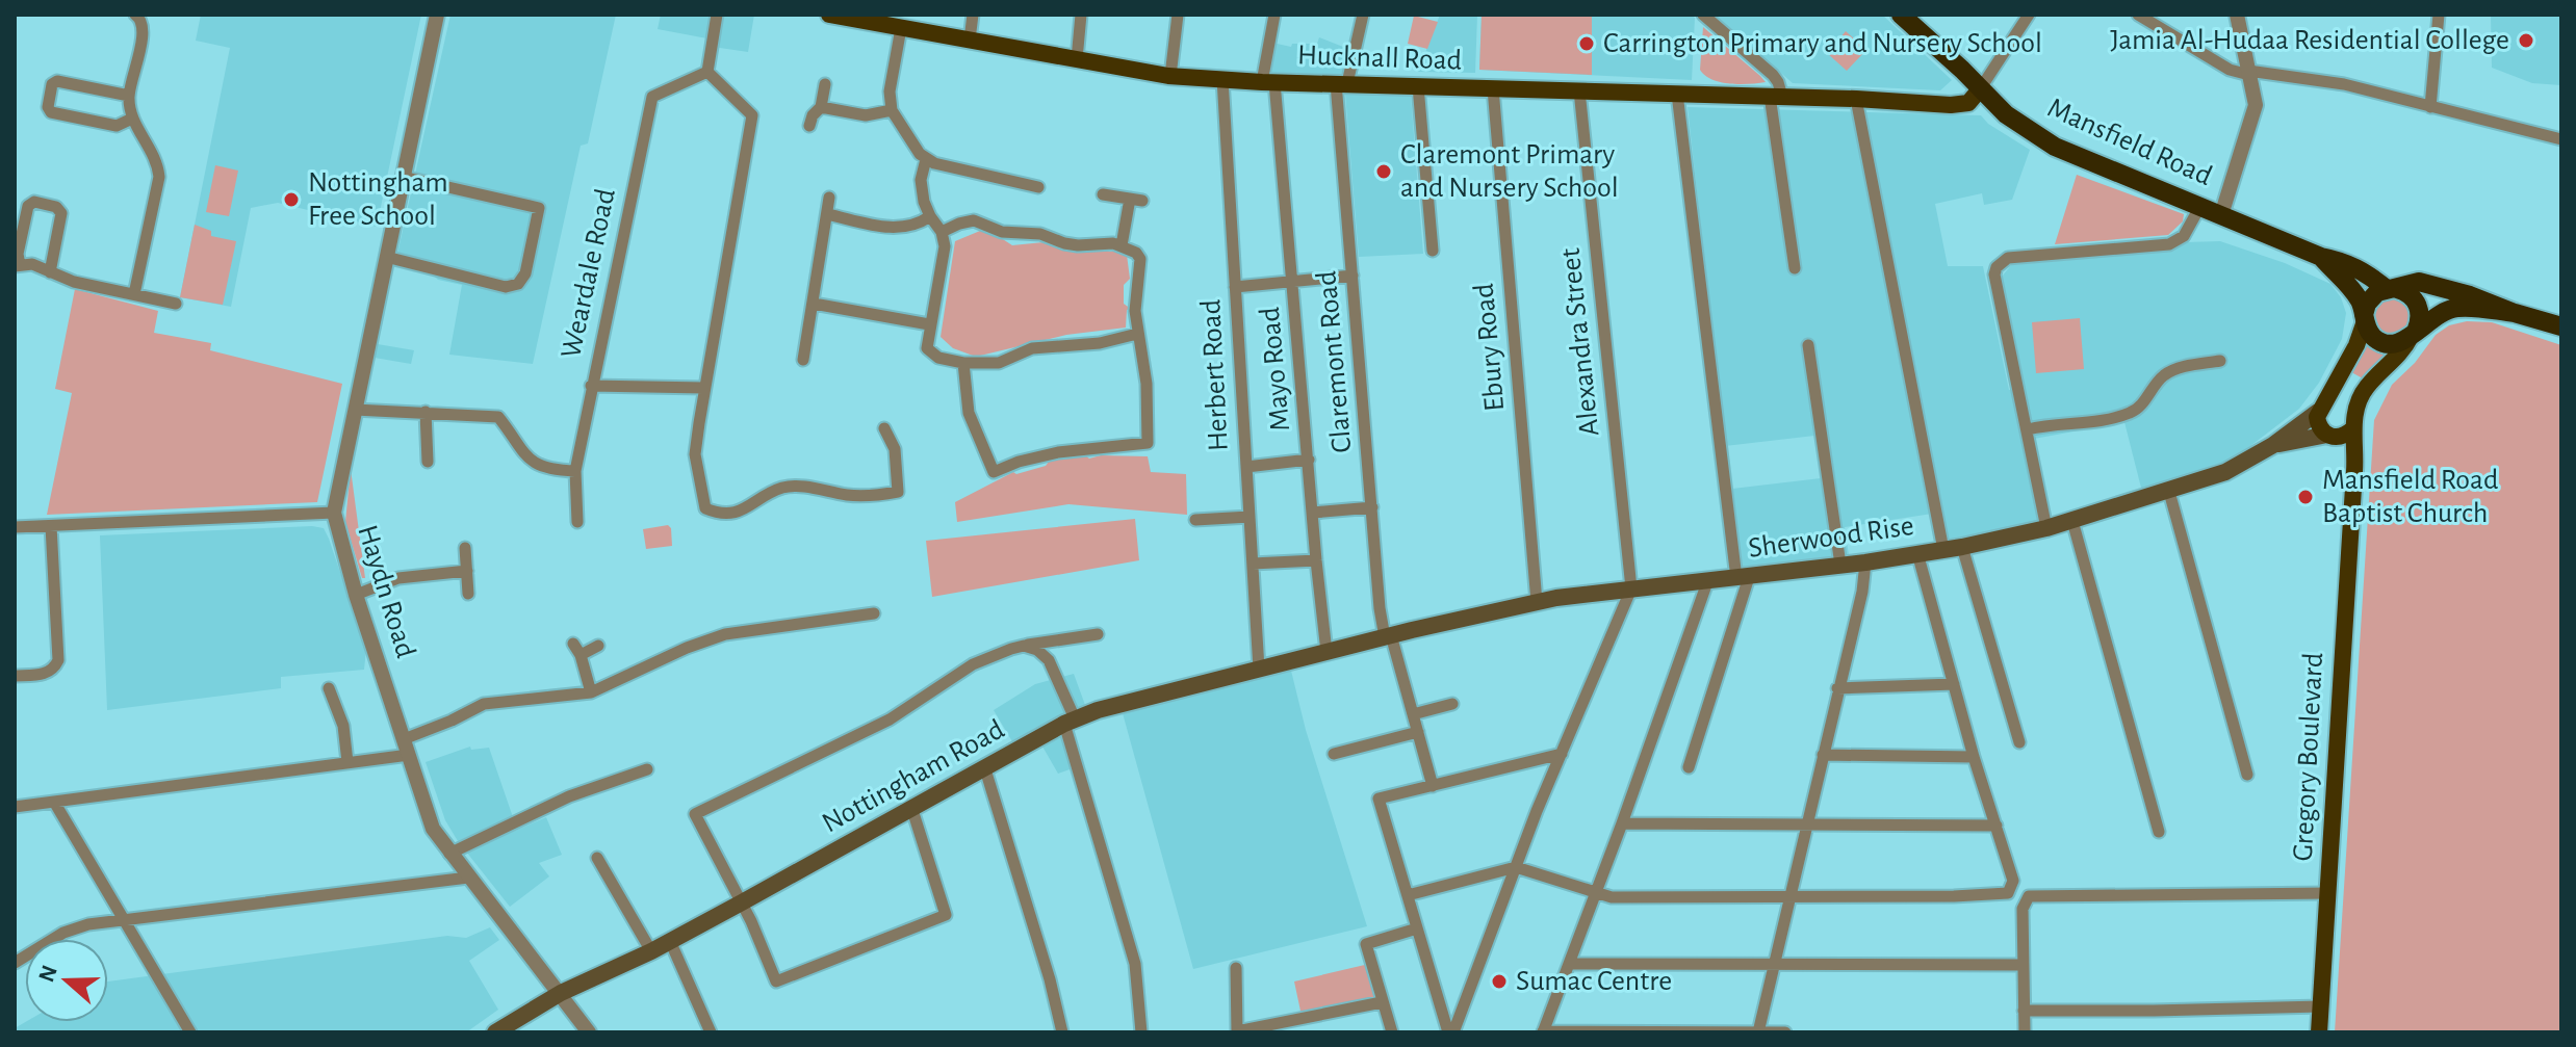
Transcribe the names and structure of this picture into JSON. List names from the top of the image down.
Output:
{
  "streets": {
    "highway": ["Mansfield Road"],
    "main road": [
      "Hucknall Road",
      "Sherwood Rise",
      "Gregory Boulevard",
      "Nottingham Road"
    ],
    "street": [
      "Weardale Road",
      "Alexandra Street",
      "Ebury Road",
      "Claremont Road",
      "Mayo Road",
      "Herbert Road",
      "Haydn Road"
    ]
  },
  "crossings": [
    ["Hucknall Road", "Mansfield Road"],
    ["Hucknall Road", "Alexandra Street"],
    ["Hucknall Road", "Ebury Road"],
    ["Hucknall Road", "Claremont Road"],
    ["Hucknall Road", "Mayo Road"],
    ["Hucknall Road", "Herbert Road"],
    ["Alexandra Street", "Sherwood Rise"],
    ["Ebury Road", "Sherwood Rise"],
    ["Claremont Road", "Sherwood Rise"],
    ["Claremont Road", "Nottingham Road"],
    ["Mayo Road", "Nottingham Road"],
    ["Herbert Road", "Nottingham Road"],
    ["Sherwood Rise", "Gregory Boulevard"],
    ["Sherwood Rise", "Nottingham Road"],
    ["Haydn Road", "Nottingham Road"]
  ],
  "places": [
    "Jamia Al-Hudaa Residential College",
    "Carrington Primary and Nursery School",
    "Claremont Primary and Nursery School",
    "Nottingham Free School",
    "Mansfield Road Baptist Church",
    "Sumac Centre"
  ],
  "north": "left"
}
